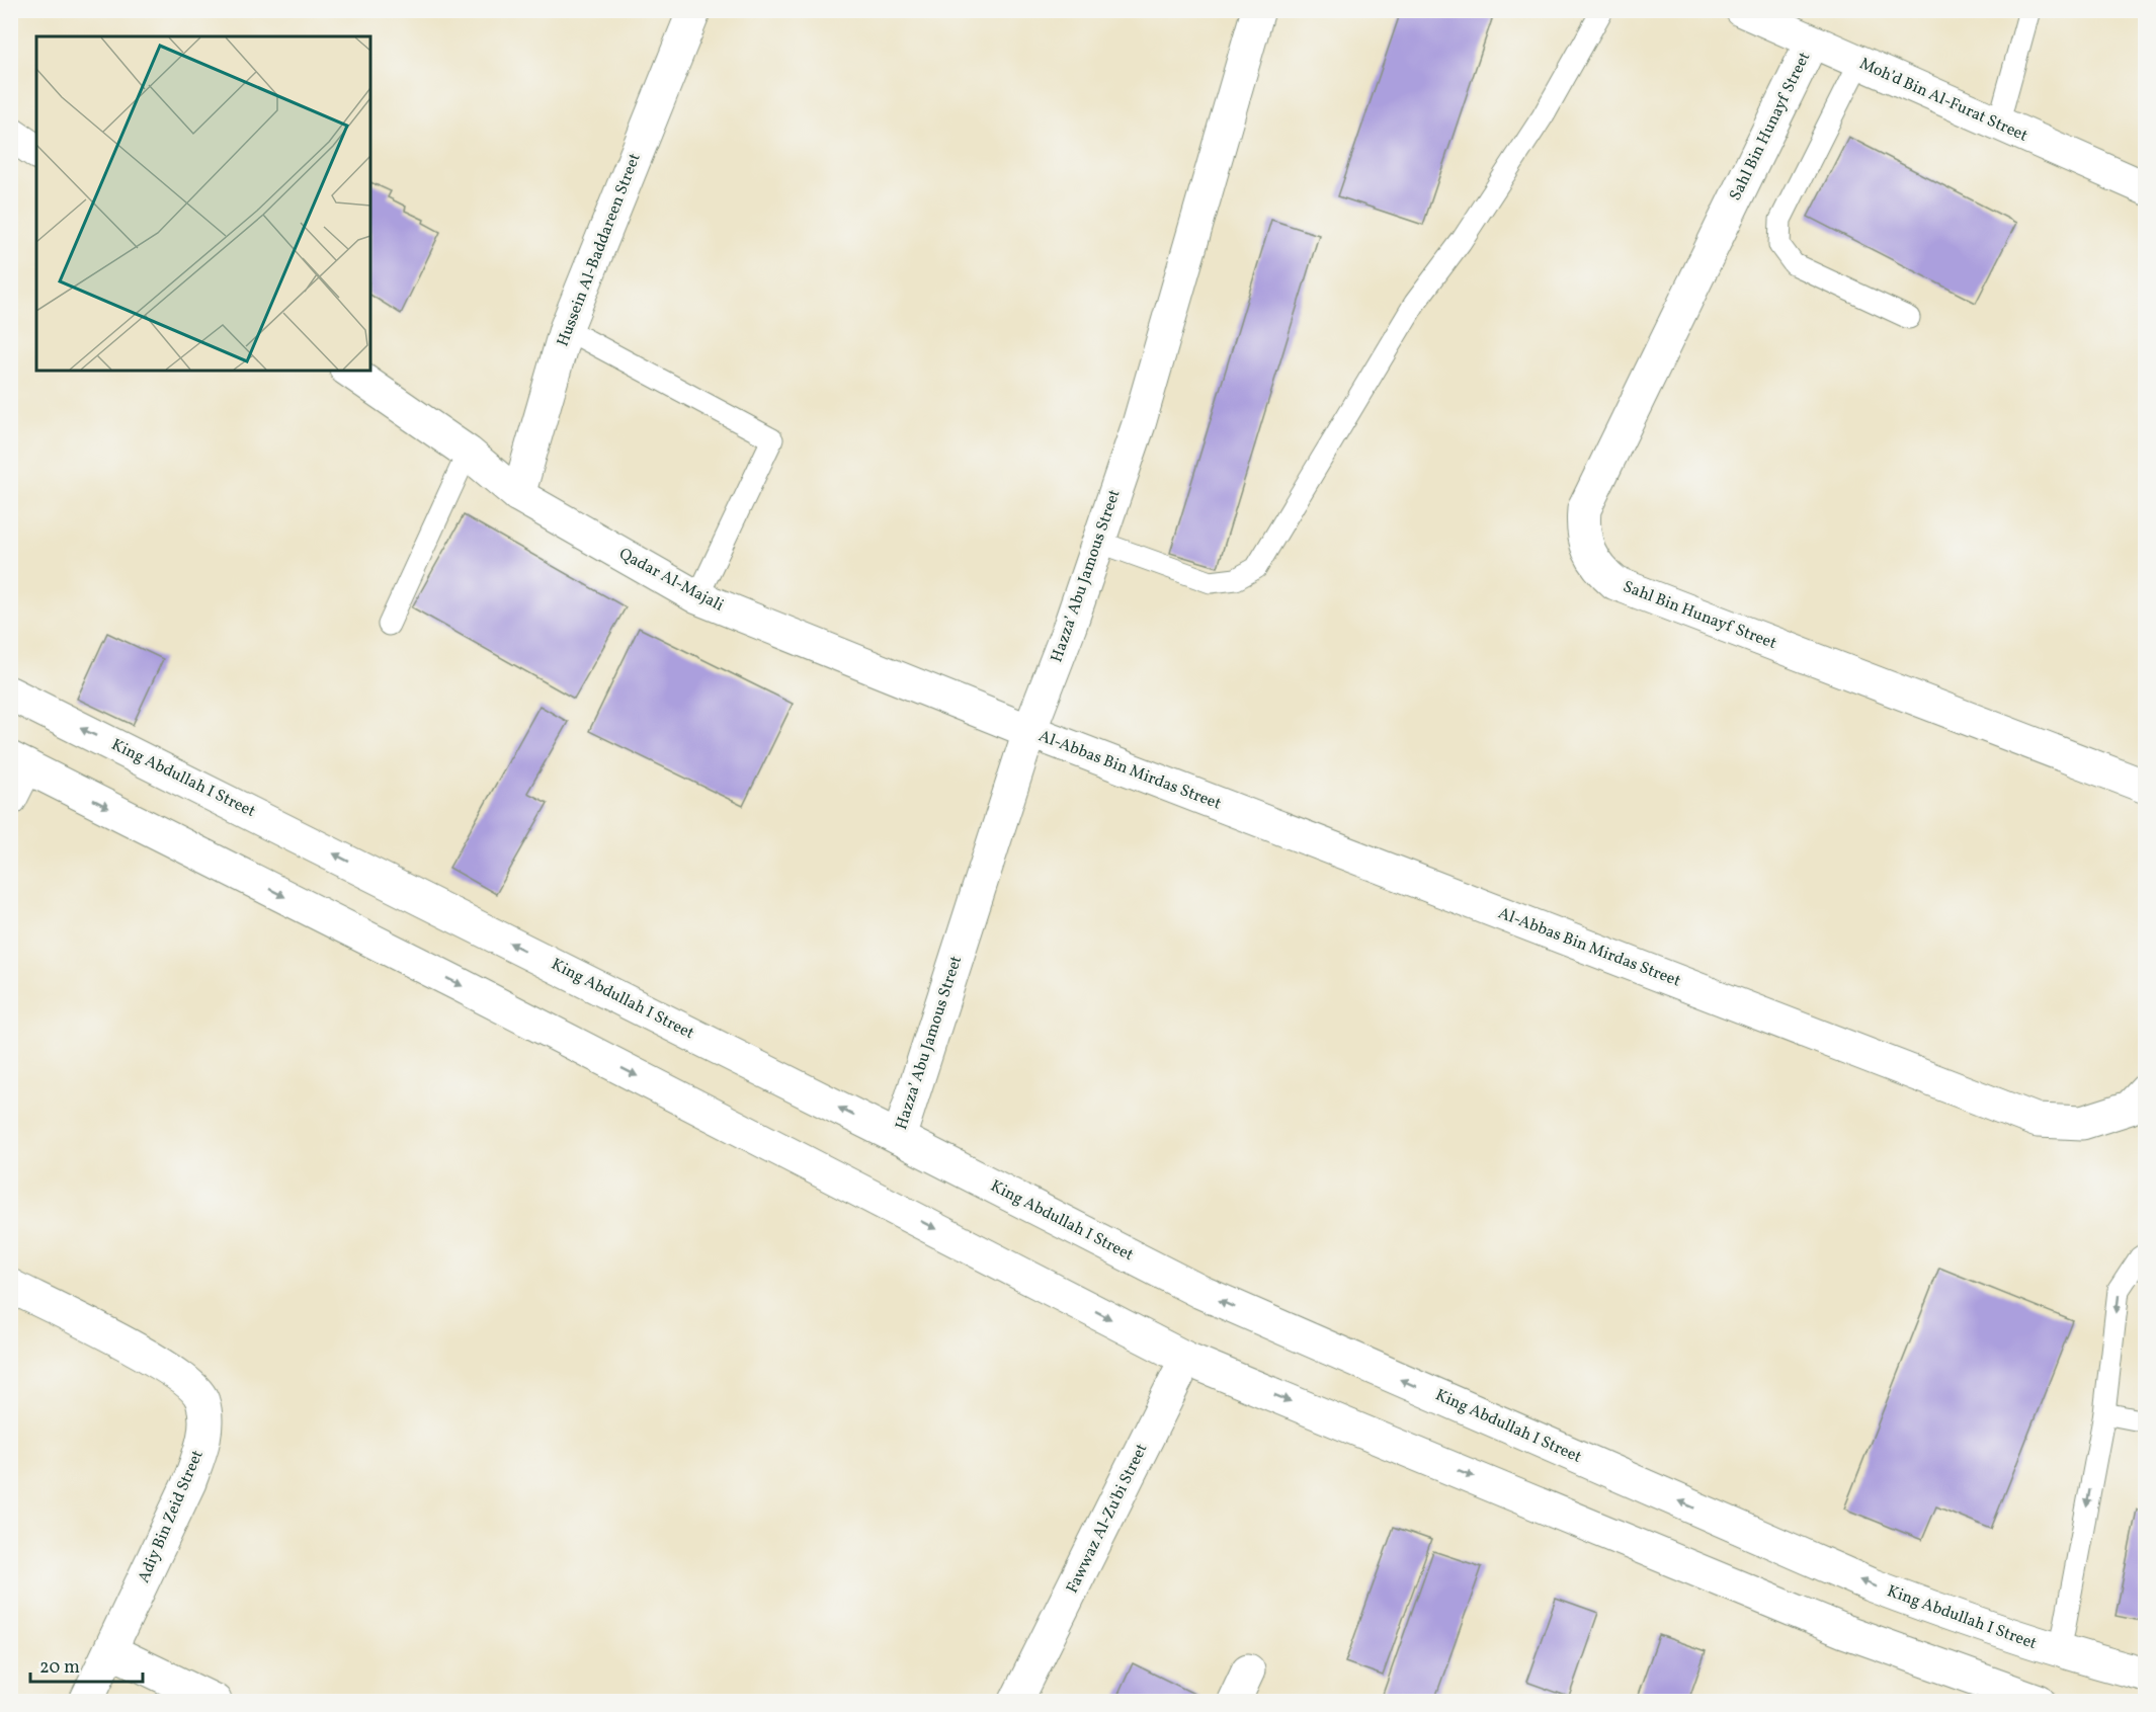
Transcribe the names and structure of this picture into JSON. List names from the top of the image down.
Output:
{
  "streets": {
    "street": [
      "Moh’d Bin Al-Furat Street",
      "Sahl Bin Hunayf Street",
      "Hussein Al-Baddareen Street",
      "Hazza’ Abu Jamous Street",
      "Qadar Al-Majali",
      "Al-Abbas Bin Mirdas Street",
      "King Abdullah I Street",
      "Adiy Bin Zeid Street",
      "Fawwaz Al-Zu'bi Street"
    ]
  },
  "crossings": [
    ["Moh’d Bin Al-Furat Street", "Sahl Bin Hunayf Street"],
    ["Hussein Al-Baddareen Street", "Qadar Al-Majali"],
    ["Hazza’ Abu Jamous Street", "Qadar Al-Majali"],
    ["Hazza’ Abu Jamous Street", "Al-Abbas Bin Mirdas Street"],
    ["Hazza’ Abu Jamous Street", "King Abdullah I Street"],
    ["Qadar Al-Majali", "Al-Abbas Bin Mirdas Street"]
  ],
  "scale_bar": "20 m"
}
